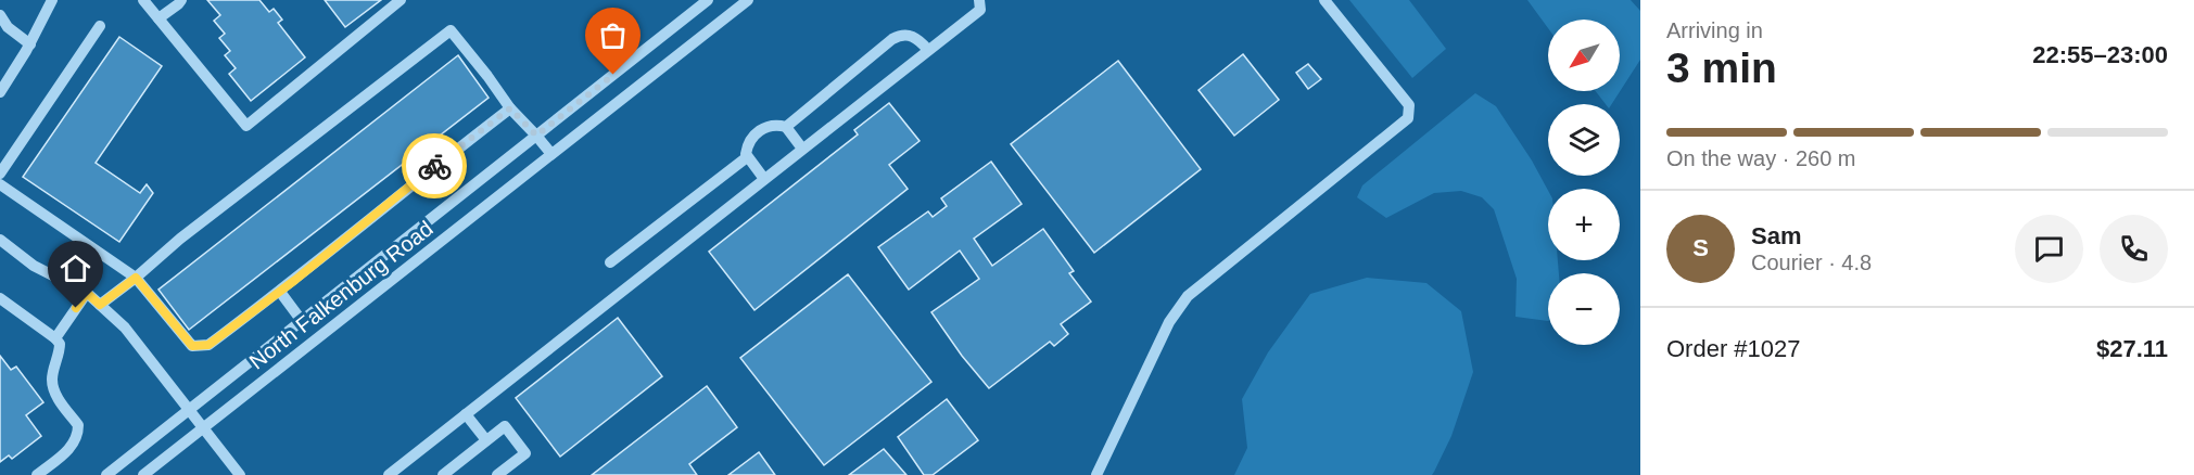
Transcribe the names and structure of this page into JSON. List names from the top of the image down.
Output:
{
  "streets": {
    "street": ["North Falkenburg Road"]
  },
  "north": "bottom left",
  "page": {
    "heading": ["3 min", "Arriving in", "22:55–23:00"],
    "panel": [
      "Sam",
      "Courier · 4.8",
      "Order #1027",
      "$27.11"
    ],
    "map_buttons": ["+", "−"],
    "bar": "On the way · 260 m",
    "round": "S"
  }
}
